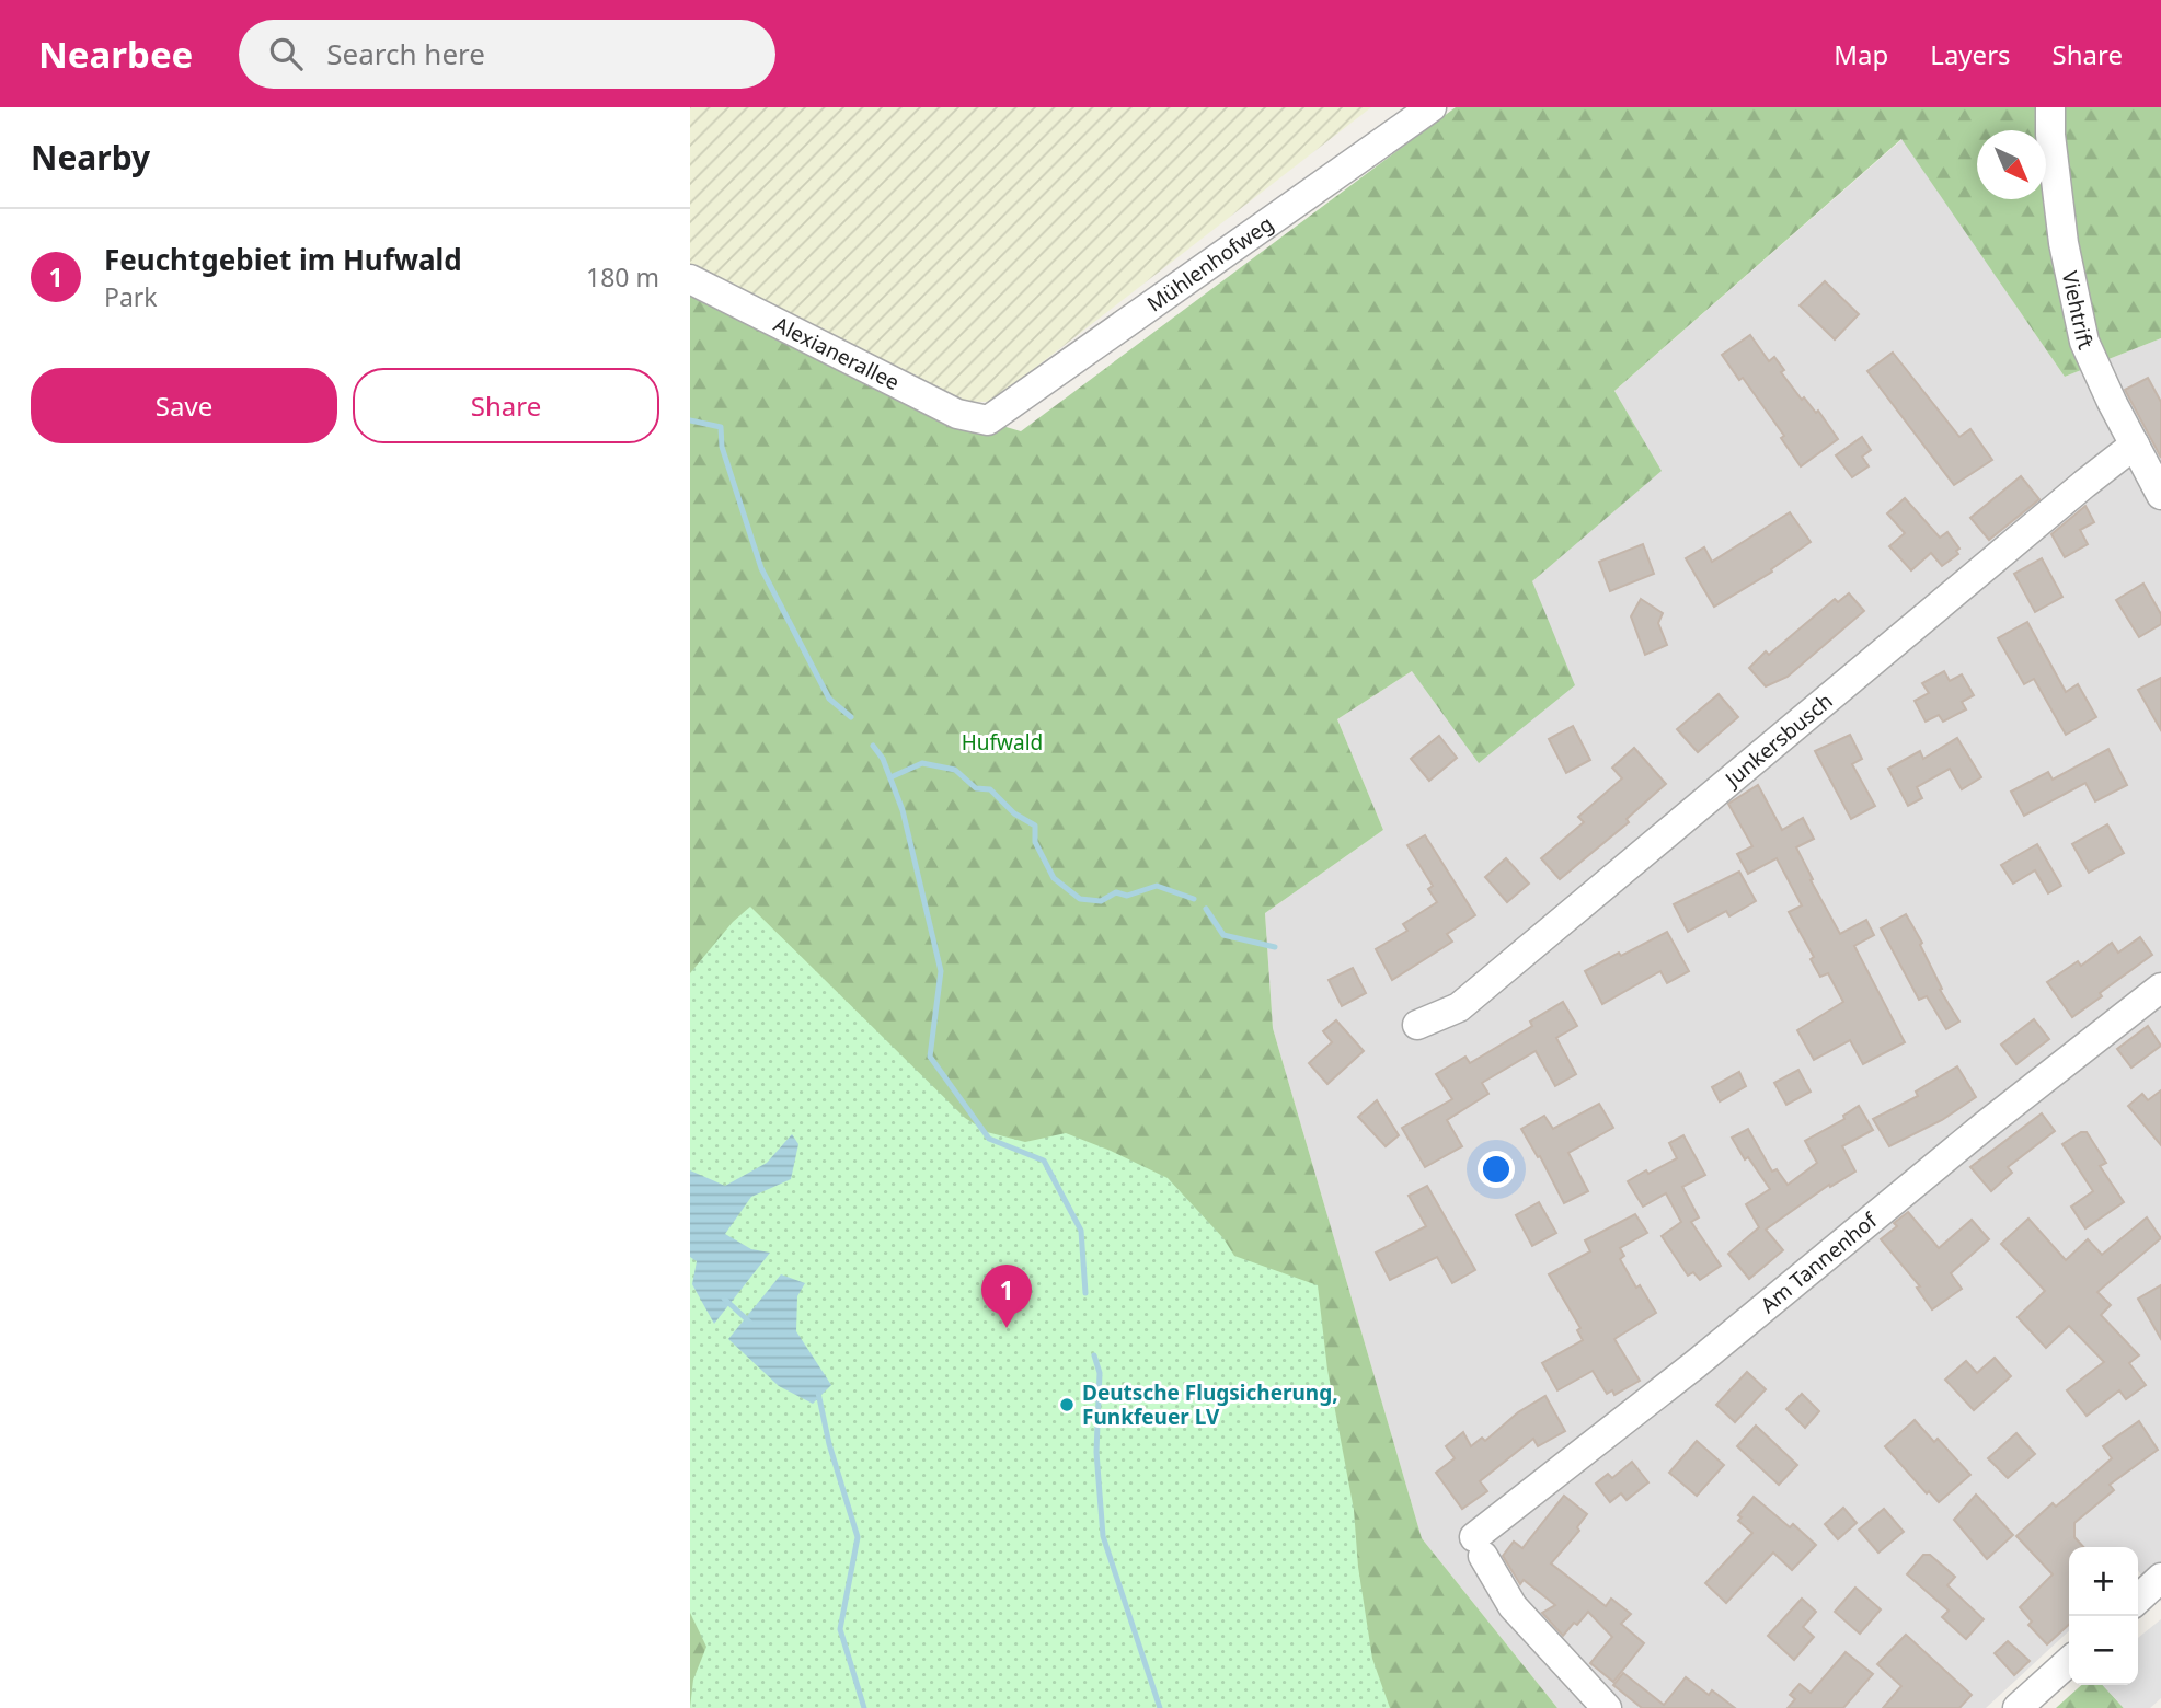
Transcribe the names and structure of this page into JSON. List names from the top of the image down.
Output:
{
  "streets": {
    "street": [
      "Mühlenhofweg",
      "Viehtrift",
      "Alexianerallee",
      "Junkersbusch",
      "Am Tannenhof"
    ]
  },
  "crossings": [
    ["Mühlenhofweg", "Alexianerallee"],
    ["Viehtrift", "Junkersbusch"]
  ],
  "parks": ["Hufwald"],
  "places": ["Deutsche Flugsicherung, Funkfeuer LV"],
  "north": "bottom right",
  "page": {
    "header": "Nearbee",
    "search": "Search here",
    "nav": ["Map", "Layers", "Share"],
    "heading": "Nearby",
    "list": [
      {
        "mark": "1",
        "name": "Feuchtgebiet im Hufwald",
        "note": "Park",
        "value": "180 m"
      }
    ],
    "buttons": ["Save", "Share"],
    "pins": "1",
    "map_buttons": ["+", "−"]
  }
}
